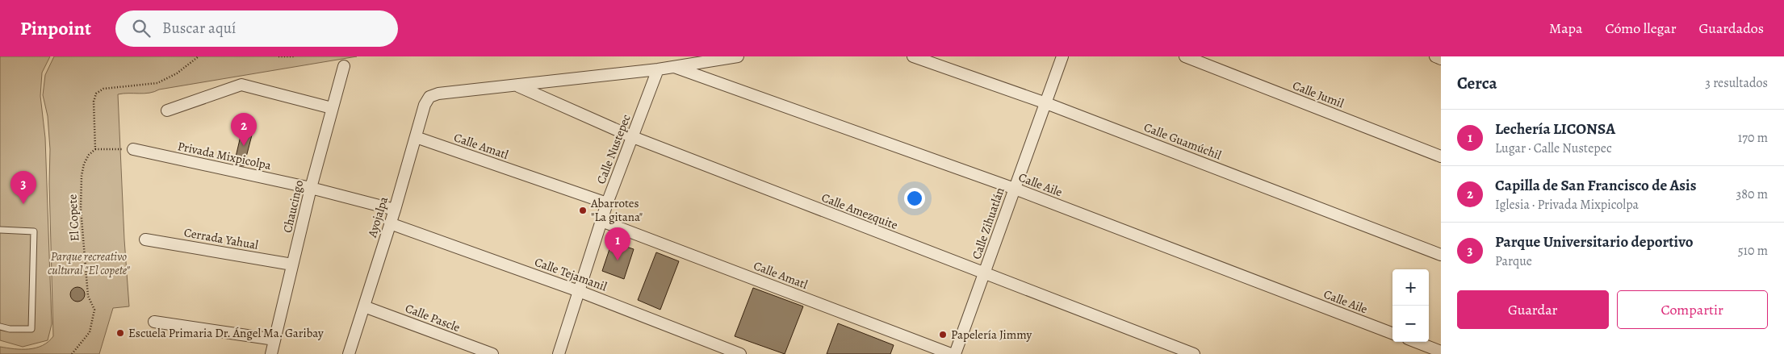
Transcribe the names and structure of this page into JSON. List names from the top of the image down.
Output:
{
  "streets": {
    "street": [
      "Calle Jumil",
      "Calle Guamúchil",
      "Calle Amatl",
      "Calle Nustepec",
      "Privada Mixpicolpa",
      "Calle Aile",
      "Chaucingo",
      "Calle Amezquite",
      "Ayojalpa",
      "Calle Zihuatlán",
      "Cerrada Yahual",
      "Calle Tejamanil",
      "Calle Pascle"
    ],
    "path": ["El Copete"]
  },
  "crossings": [
    ["Calle Guamúchil", "Calle Zihuatlán"],
    ["Calle Amatl", "Calle Nustepec"],
    ["Calle Amatl", "Ayojalpa"],
    ["Calle Nustepec", "Calle Amezquite"],
    ["Calle Nustepec", "Calle Tejamanil"],
    ["Privada Mixpicolpa", "Chaucingo"],
    ["Calle Aile", "Calle Zihuatlán"],
    ["Chaucingo", "Cerrada Yahual"],
    ["Calle Amezquite", "Ayojalpa"],
    ["Calle Amezquite", "Calle Zihuatlán"],
    ["Ayojalpa", "Calle Tejamanil"],
    ["Ayojalpa", "Calle Pascle"]
  ],
  "parks": ["Parque recreativo cultural \"El copete\""],
  "places": ["Abarrotes \"La gitana\"", "Escuela Primaria Dr. Ángel Ma. Garibay", "Papelería Jimmy"],
  "page": {
    "header": "Pinpoint",
    "search": "Buscar aquí",
    "nav": ["Mapa", "Cómo llegar", "Guardados"],
    "heading": ["Cerca", "3 resultados"],
    "list": [
      {
        "mark": "1",
        "name": "Lechería LICONSA",
        "note": "Lugar · Calle Nustepec",
        "value": "170 m"
      },
      {
        "mark": "2",
        "name": "Capilla de San Francisco de Asis",
        "note": "Iglesia · Privada Mixpicolpa",
        "value": "380 m"
      },
      {
        "mark": "3",
        "name": "Parque Universitario deportivo",
        "note": "Parque",
        "value": "510 m"
      }
    ],
    "pins": ["2", "3", "1"],
    "map_buttons": ["+", "−"],
    "buttons": ["Guardar", "Compartir"]
  }
}
